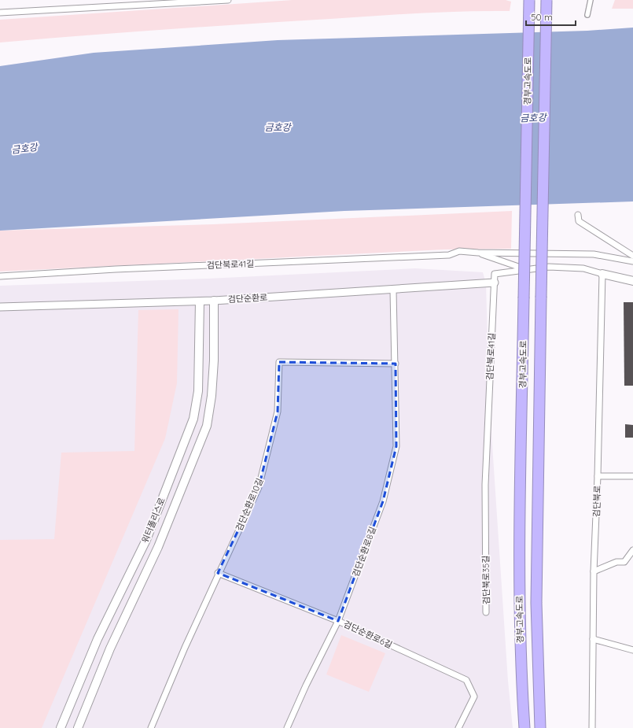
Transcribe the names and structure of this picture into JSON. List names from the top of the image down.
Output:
{
  "streets": {
    "highway": ["경부고속도로"],
    "main road": ["워터폴리스로"],
    "street": [
      "검단북로41길",
      "검단순환로",
      "검단북로",
      "검단순환로10길",
      "검단순환로8길",
      "검단북로35길",
      "검단순환로6길"
    ]
  },
  "crossings": [
    ["검단북로41길", "검단순환로"],
    ["검단북로41길", "검단북로35길"],
    ["검단순환로", "워터폴리스로"],
    ["검단순환로", "검단순환로8길"],
    ["검단순환로10길", "검단순환로8길"],
    ["검단순환로10길", "검단순환로6길"],
    ["검단순환로8길", "검단순환로6길"]
  ],
  "water": ["금호강"],
  "scale_bar": "50 m"
}
